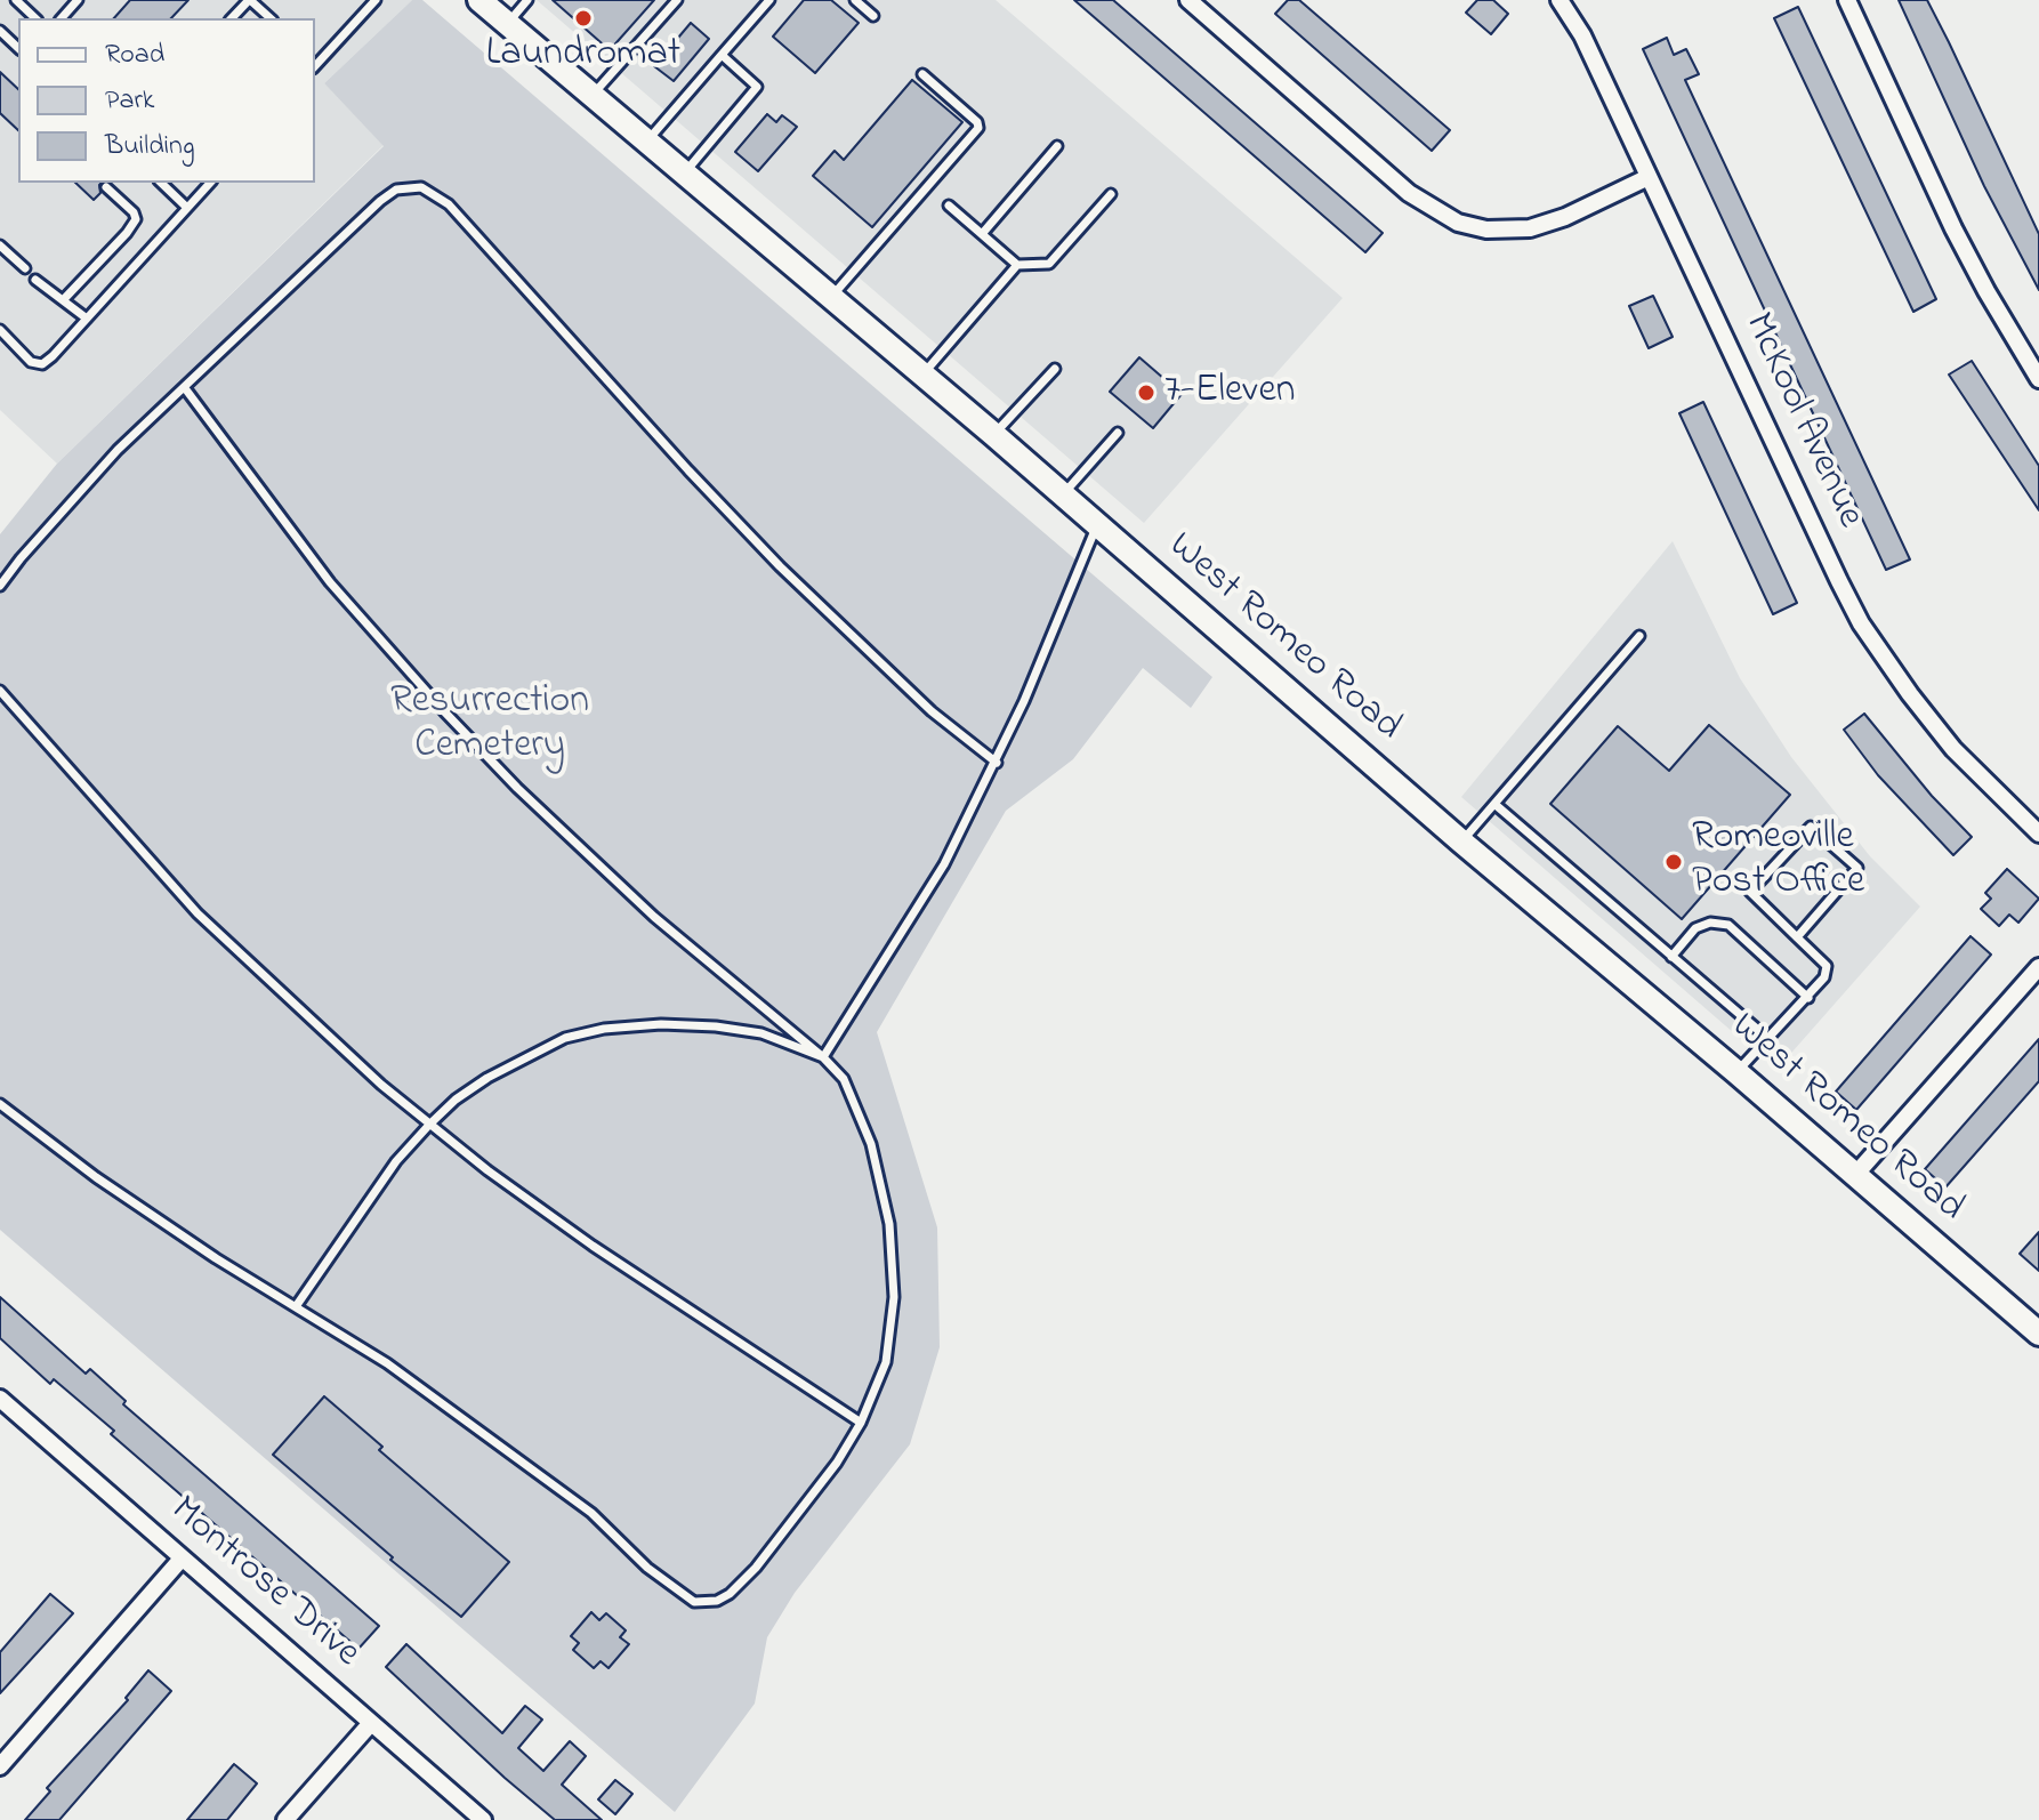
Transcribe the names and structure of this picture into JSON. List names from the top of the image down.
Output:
{
  "streets": {
    "main road": ["West Romeo Road"],
    "street": ["McKool Avenue", "Montrose Drive"]
  },
  "parks": ["Resurrection Cemetery"],
  "places": ["Laundromat", "7-Eleven", "Romeoville Post Office"],
  "legend": ["Road", "Park", "Building"]
}
